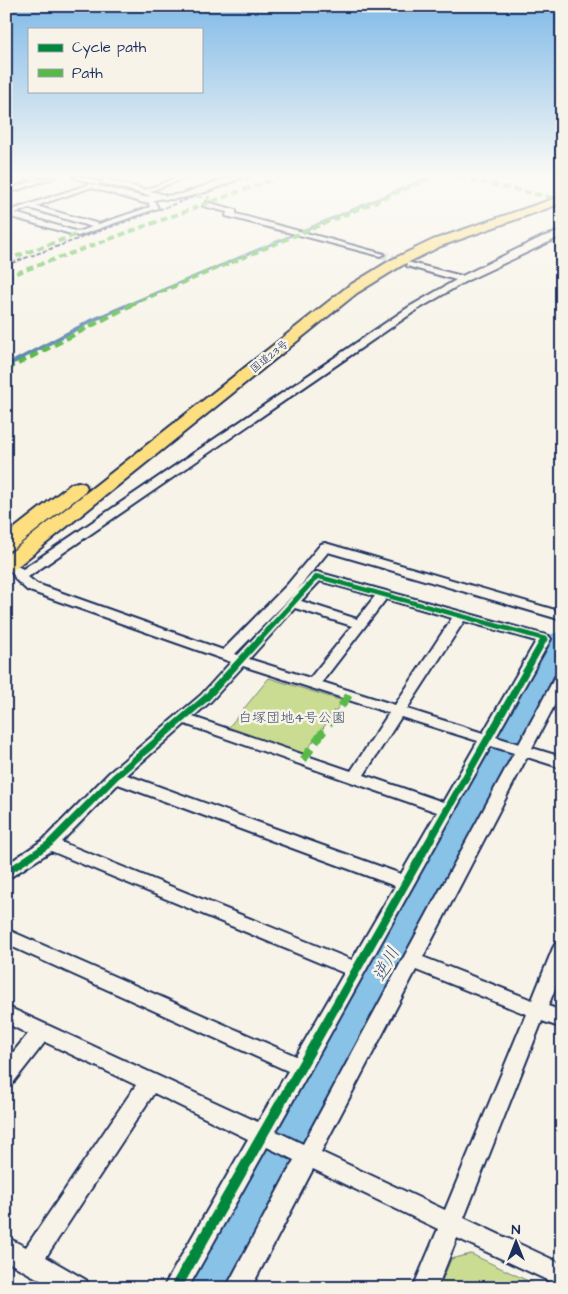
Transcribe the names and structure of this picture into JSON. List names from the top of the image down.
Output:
{
  "streets": {
    "highway": ["国道23号"]
  },
  "water": ["逆川"],
  "parks": ["白塚団地4号公園"],
  "legend": ["Cycle path", "Path"],
  "north": "top"
}
